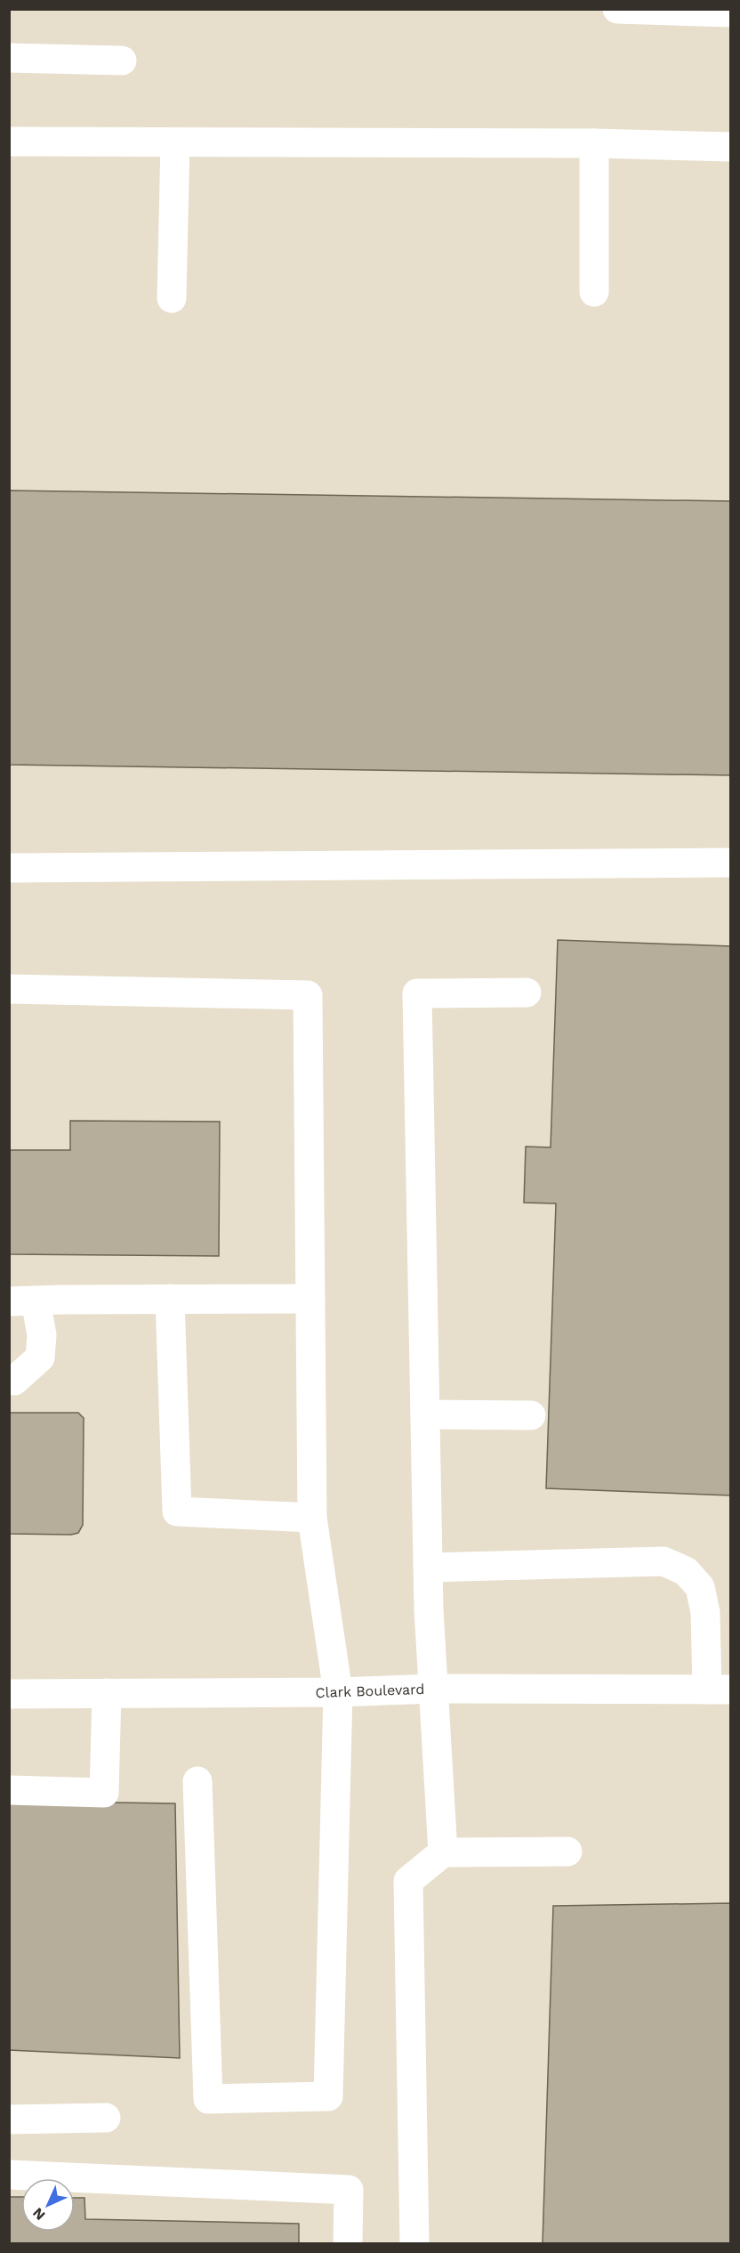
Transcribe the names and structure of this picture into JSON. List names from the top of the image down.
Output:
{
  "streets": {
    "street": ["Clark Boulevard"]
  },
  "north": "bottom left"
}
